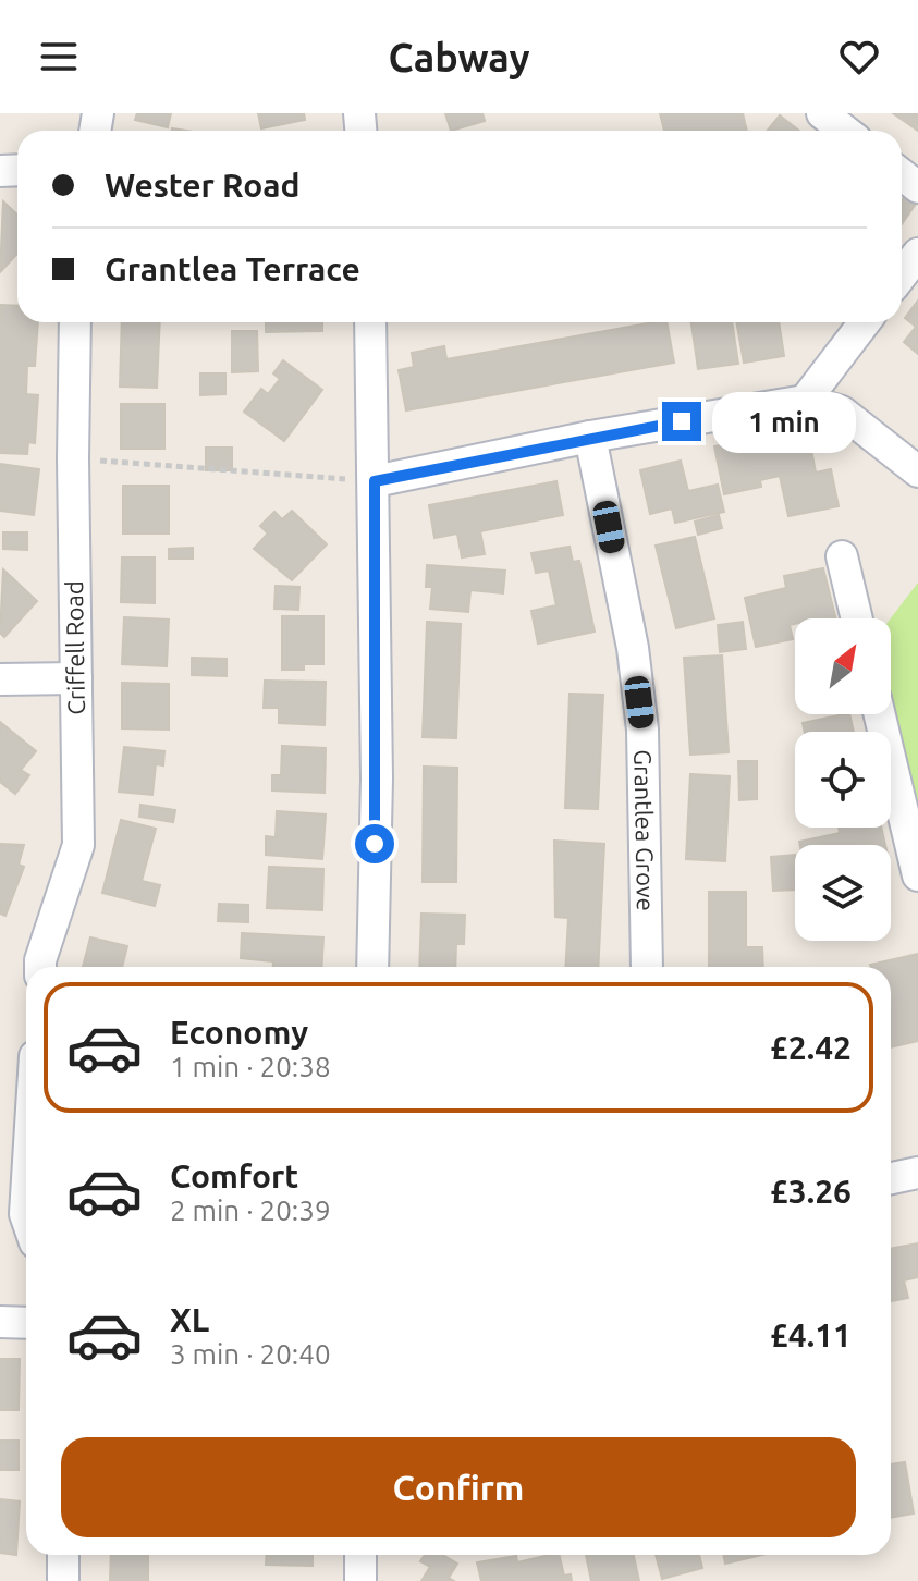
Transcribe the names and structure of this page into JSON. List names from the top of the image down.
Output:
{
  "streets": {
    "street": ["Criffell Road", "Grantlea Grove"]
  },
  "north": "top right",
  "page": {
    "header": "Cabway",
    "banner": ["Wester Road", "Grantlea Terrace"],
    "bubble": "1 min",
    "list": [
      {
        "name": "Economy",
        "note": "1 min · 20:38",
        "value": "£2.42"
      },
      {
        "name": "Comfort",
        "note": "2 min · 20:39",
        "value": "£3.26"
      },
      {
        "name": "XL",
        "note": "3 min · 20:40",
        "value": "£4.11"
      }
    ],
    "buttons": "Confirm"
  }
}
